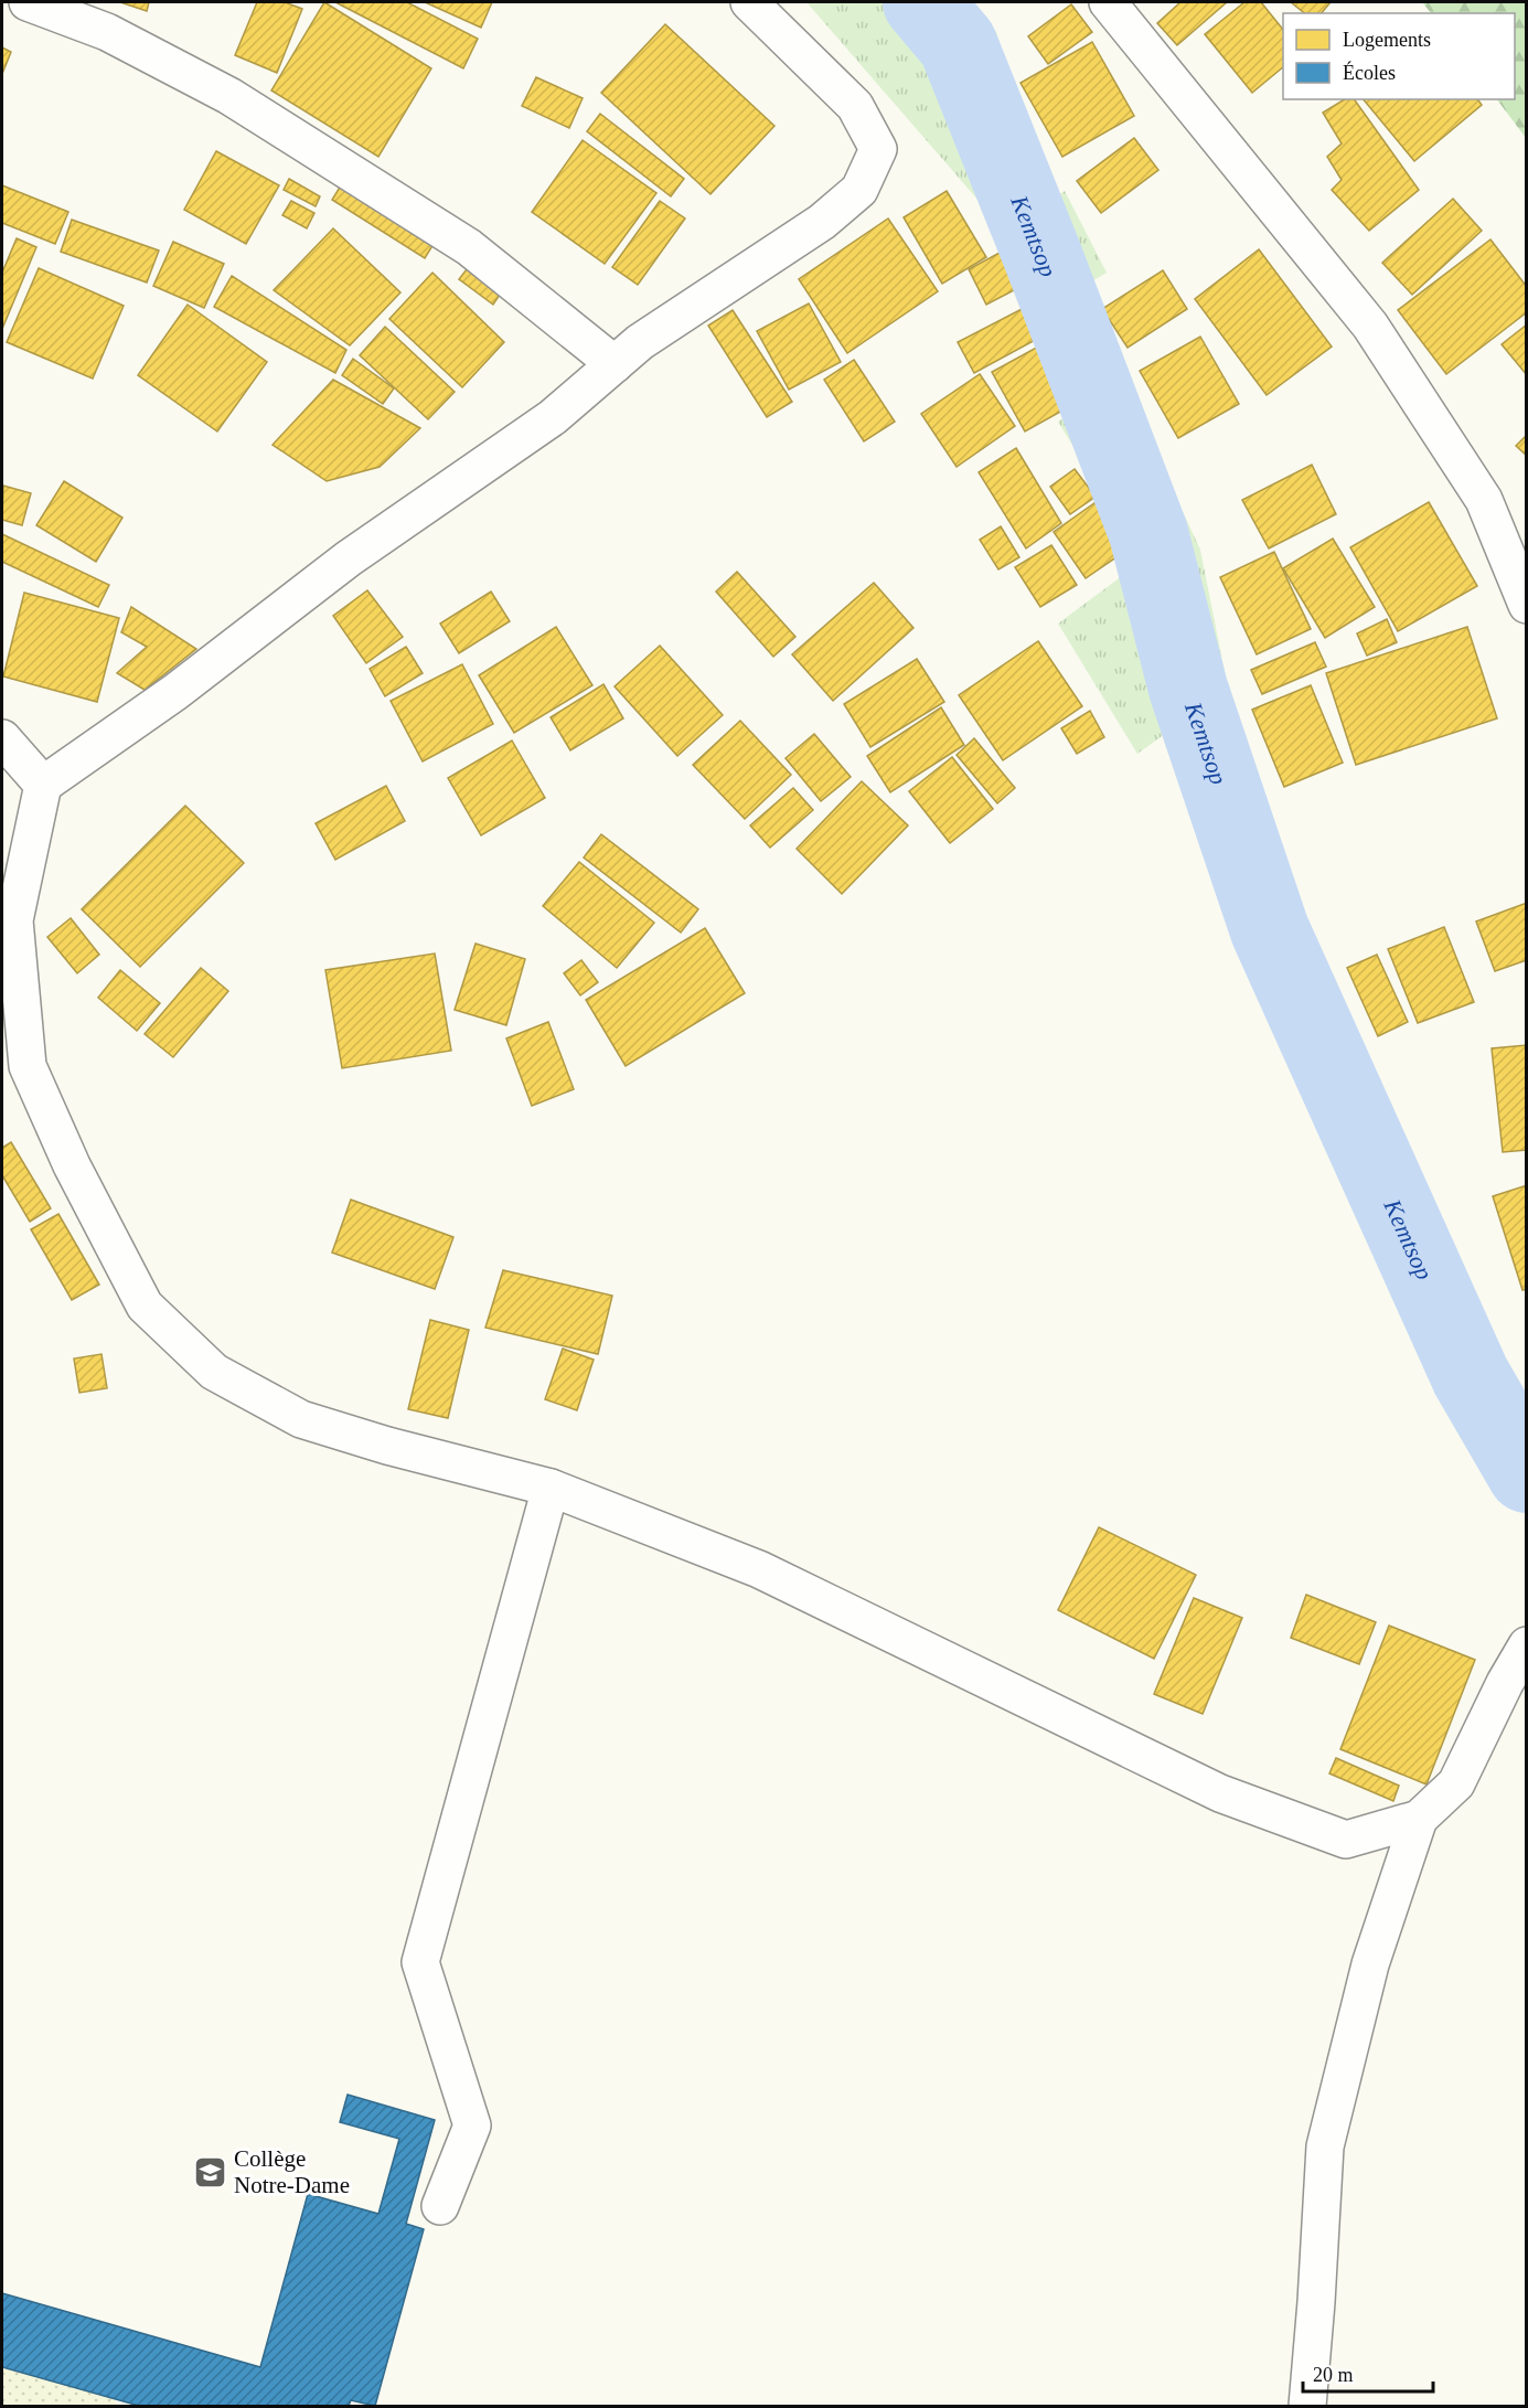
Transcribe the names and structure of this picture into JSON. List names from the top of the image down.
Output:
{
  "water": ["Kemtsop"],
  "places": {
    "school or university": ["Collège Notre-Dame"]
  },
  "legend": ["Logements", "Écoles"],
  "scale_bar": "20 m"
}
